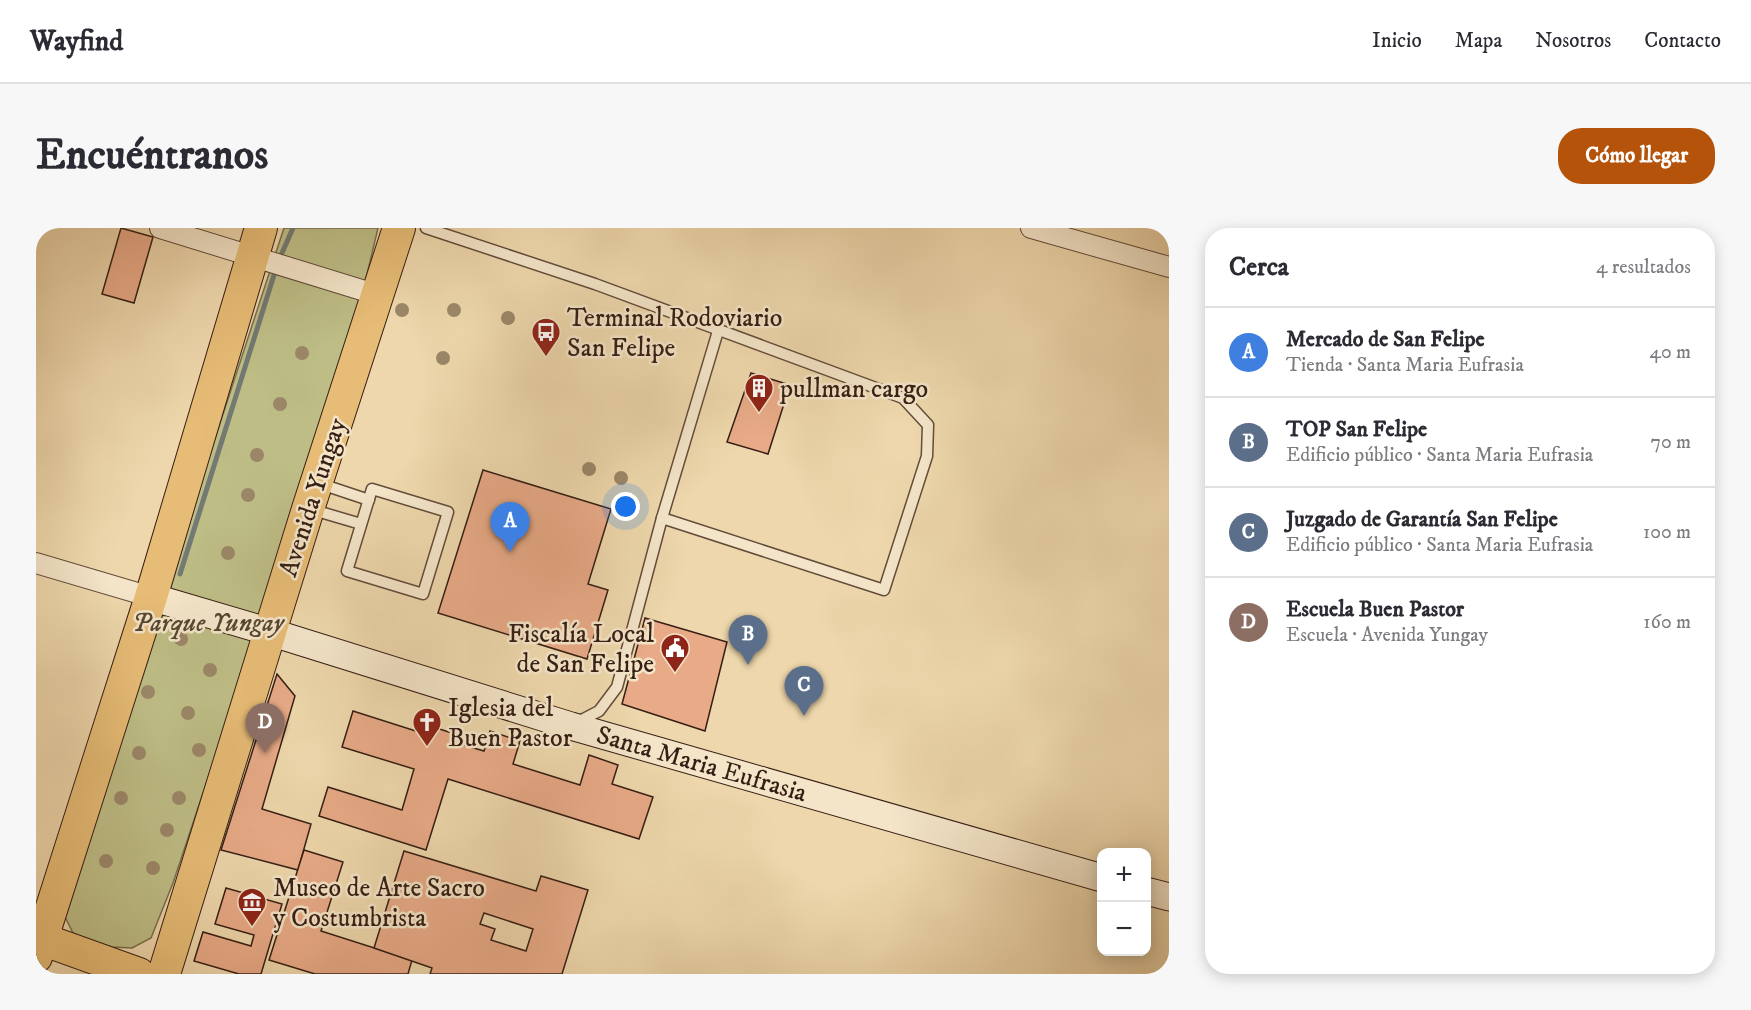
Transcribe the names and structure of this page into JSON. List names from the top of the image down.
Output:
{
  "streets": {
    "main road": ["Avenida Yungay"],
    "street": ["Santa Maria Eufrasia"]
  },
  "crossings": [
    ["Avenida Yungay", "Santa Maria Eufrasia"]
  ],
  "parks": ["Parque Yungay"],
  "places": {
    "bus stop": ["Terminal Rodoviario San Felipe"],
    "building": ["pullman cargo"],
    "public building": ["Fiscalía Local de San Felipe"],
    "church": ["Iglesia del Buen Pastor"],
    "museum": ["Museo de Arte Sacro y Costumbrista"]
  },
  "page": {
    "header": "Wayfind",
    "nav": [
      "Inicio",
      "Mapa",
      "Nosotros",
      "Contacto"
    ],
    "buttons": "Cómo llegar",
    "title": "Encuéntranos",
    "heading": ["Cerca", "4 resultados"],
    "list": [
      {
        "mark": "A",
        "name": "Mercado de San Felipe",
        "note": "Tienda · Santa Maria Eufrasia",
        "value": "40 m"
      },
      {
        "mark": "B",
        "name": "TOP San Felipe",
        "note": "Edificio público · Santa Maria Eufrasia",
        "value": "70 m"
      },
      {
        "mark": "C",
        "name": "Juzgado de Garantía San Felipe",
        "note": "Edificio público · Santa Maria Eufrasia",
        "value": "100 m"
      },
      {
        "mark": "D",
        "name": "Escuela Buen Pastor",
        "note": "Escuela · Avenida Yungay",
        "value": "160 m"
      }
    ],
    "pins": [
      "A",
      "B",
      "C",
      "D"
    ],
    "map_buttons": ["+", "−"]
  }
}
